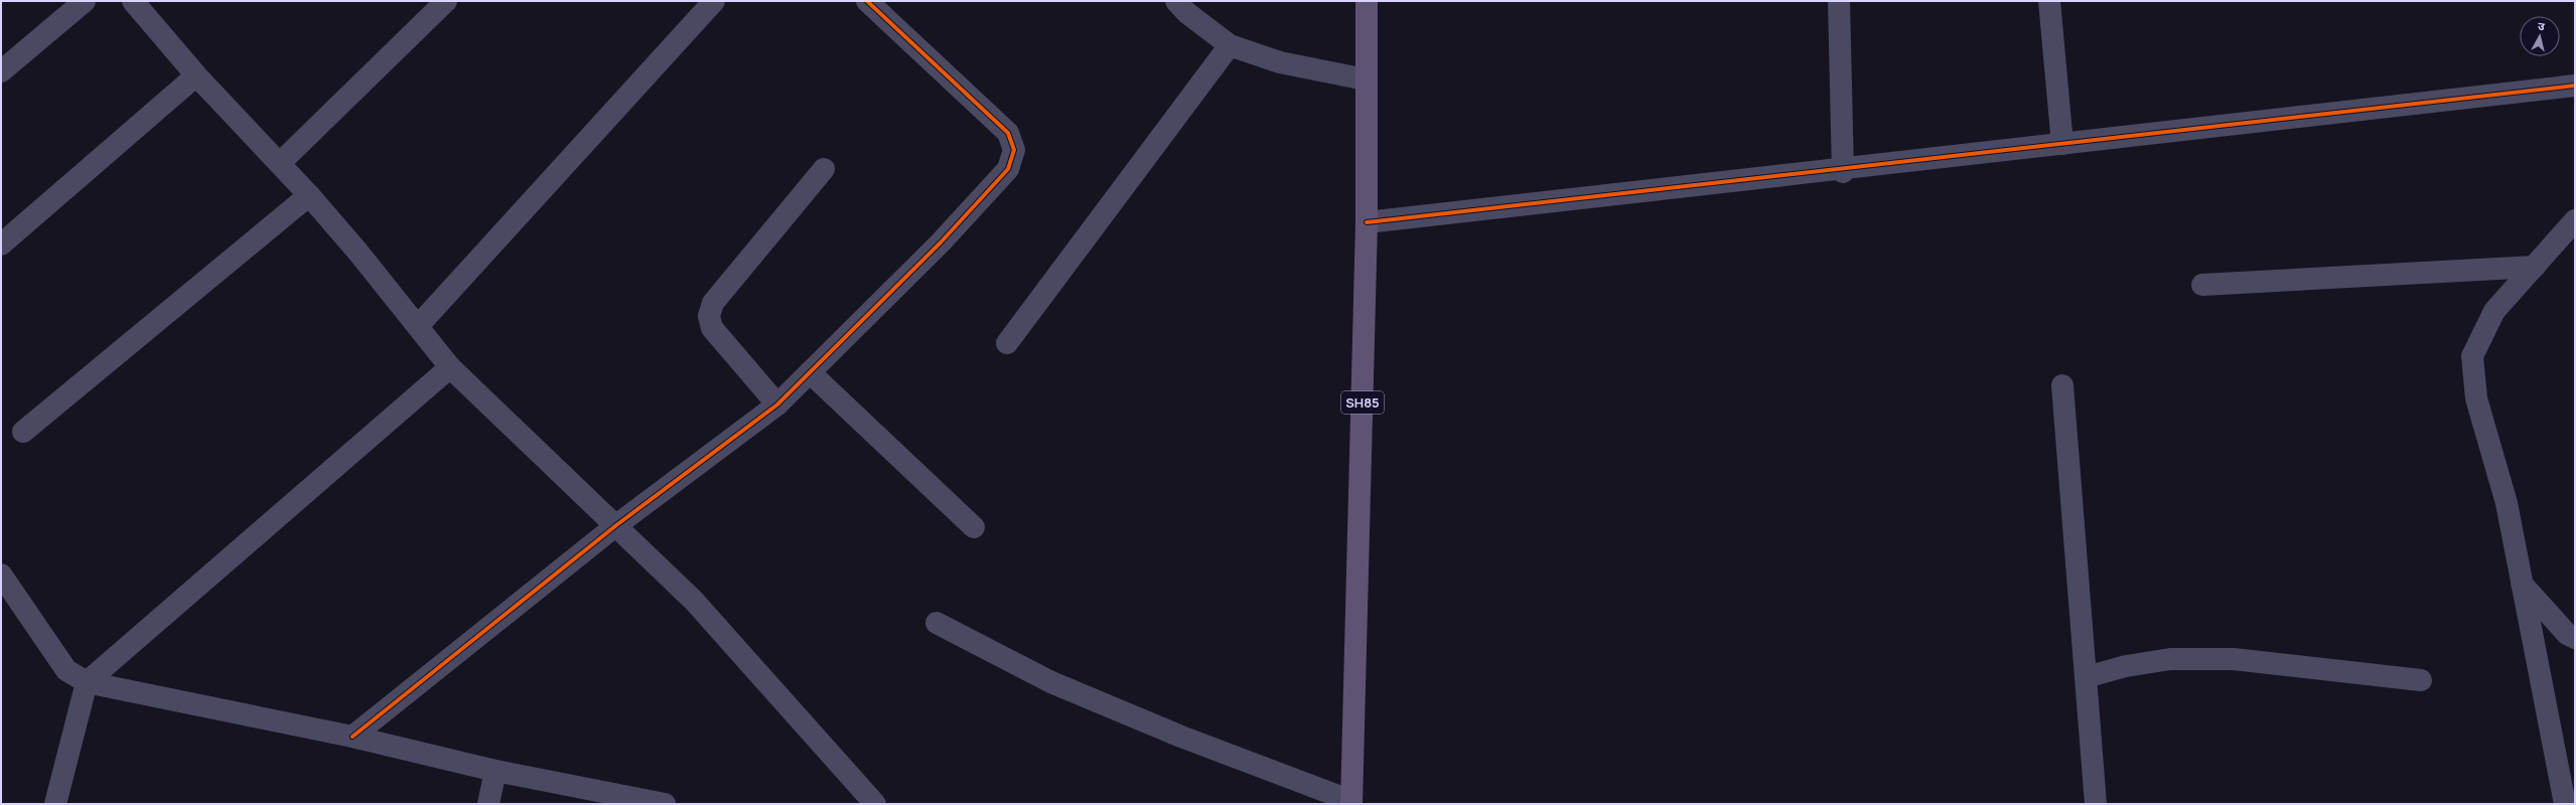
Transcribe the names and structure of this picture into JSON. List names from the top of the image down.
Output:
{
  "streets": {
    "main road": ["SH85"]
  },
  "north": "top"
}
